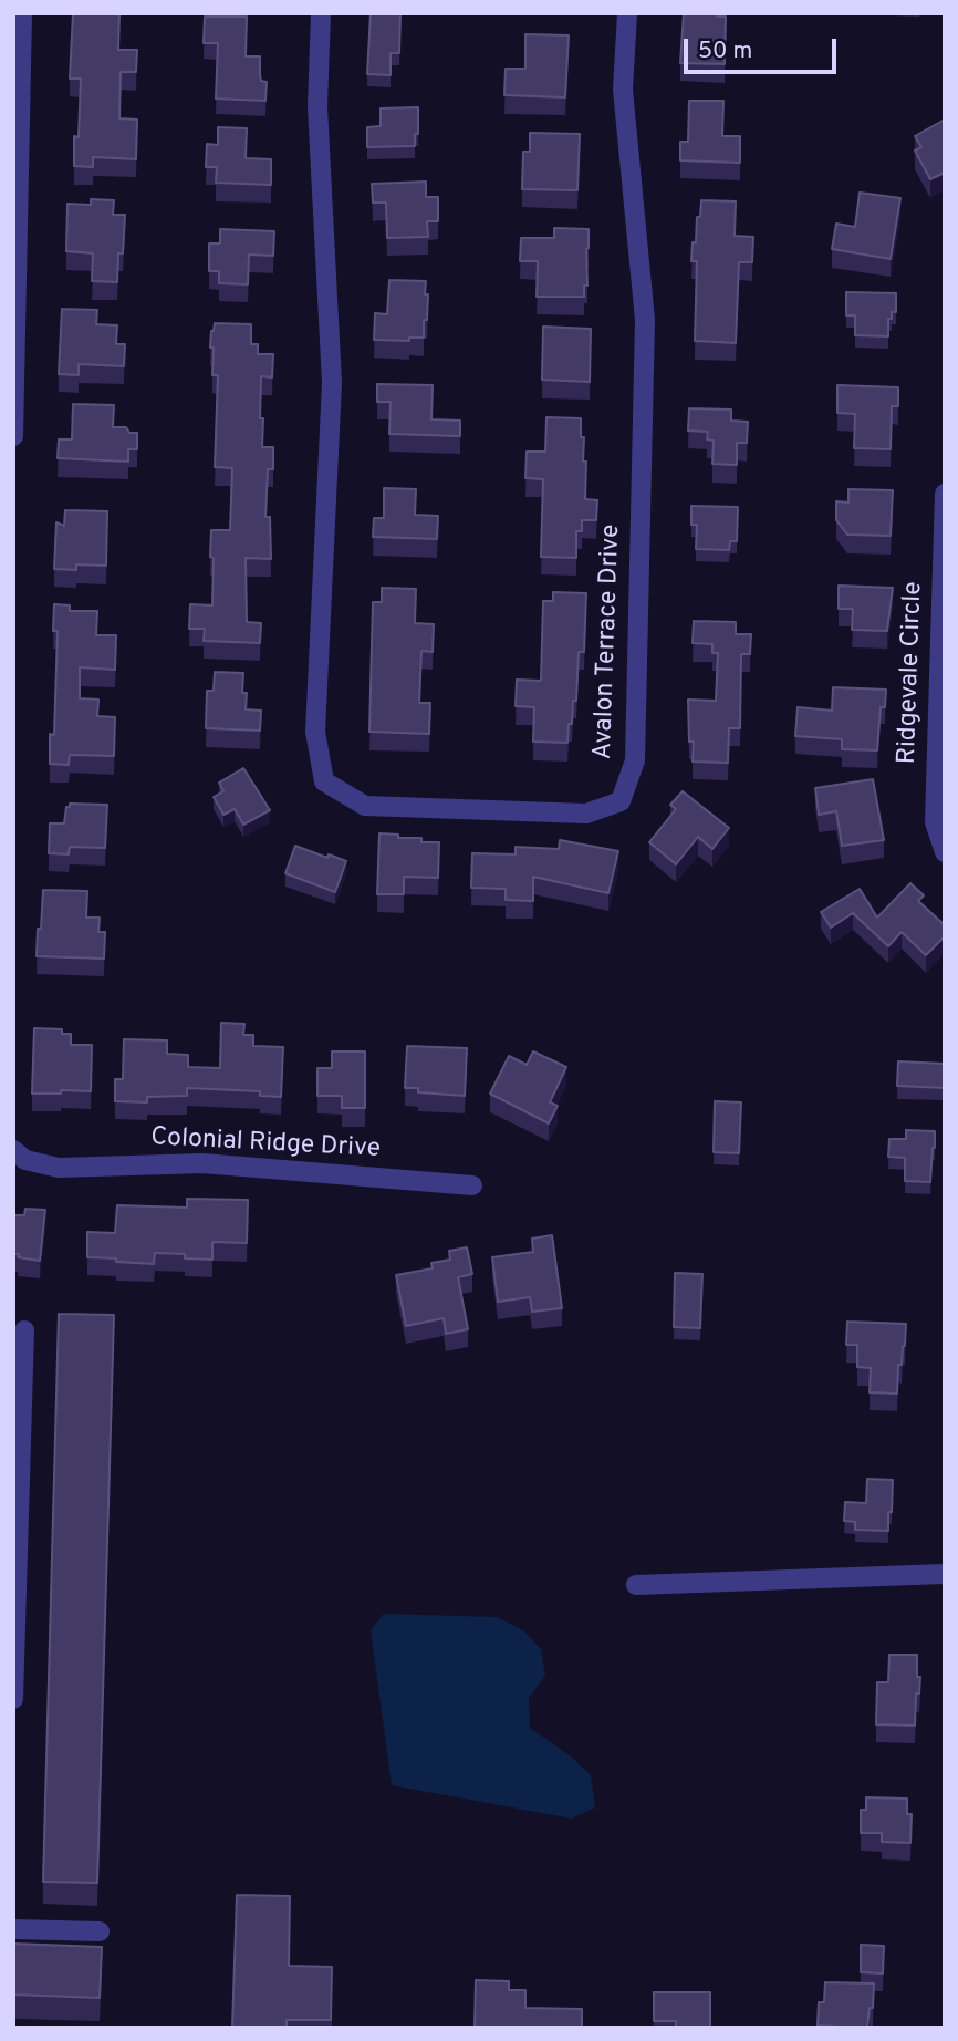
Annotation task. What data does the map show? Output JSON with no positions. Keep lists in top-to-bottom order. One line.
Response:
{"streets":{"street":["Avalon Terrace Drive","Ridgevale Circle","Colonial Ridge Drive"]},"scale_bar":"50 m"}
